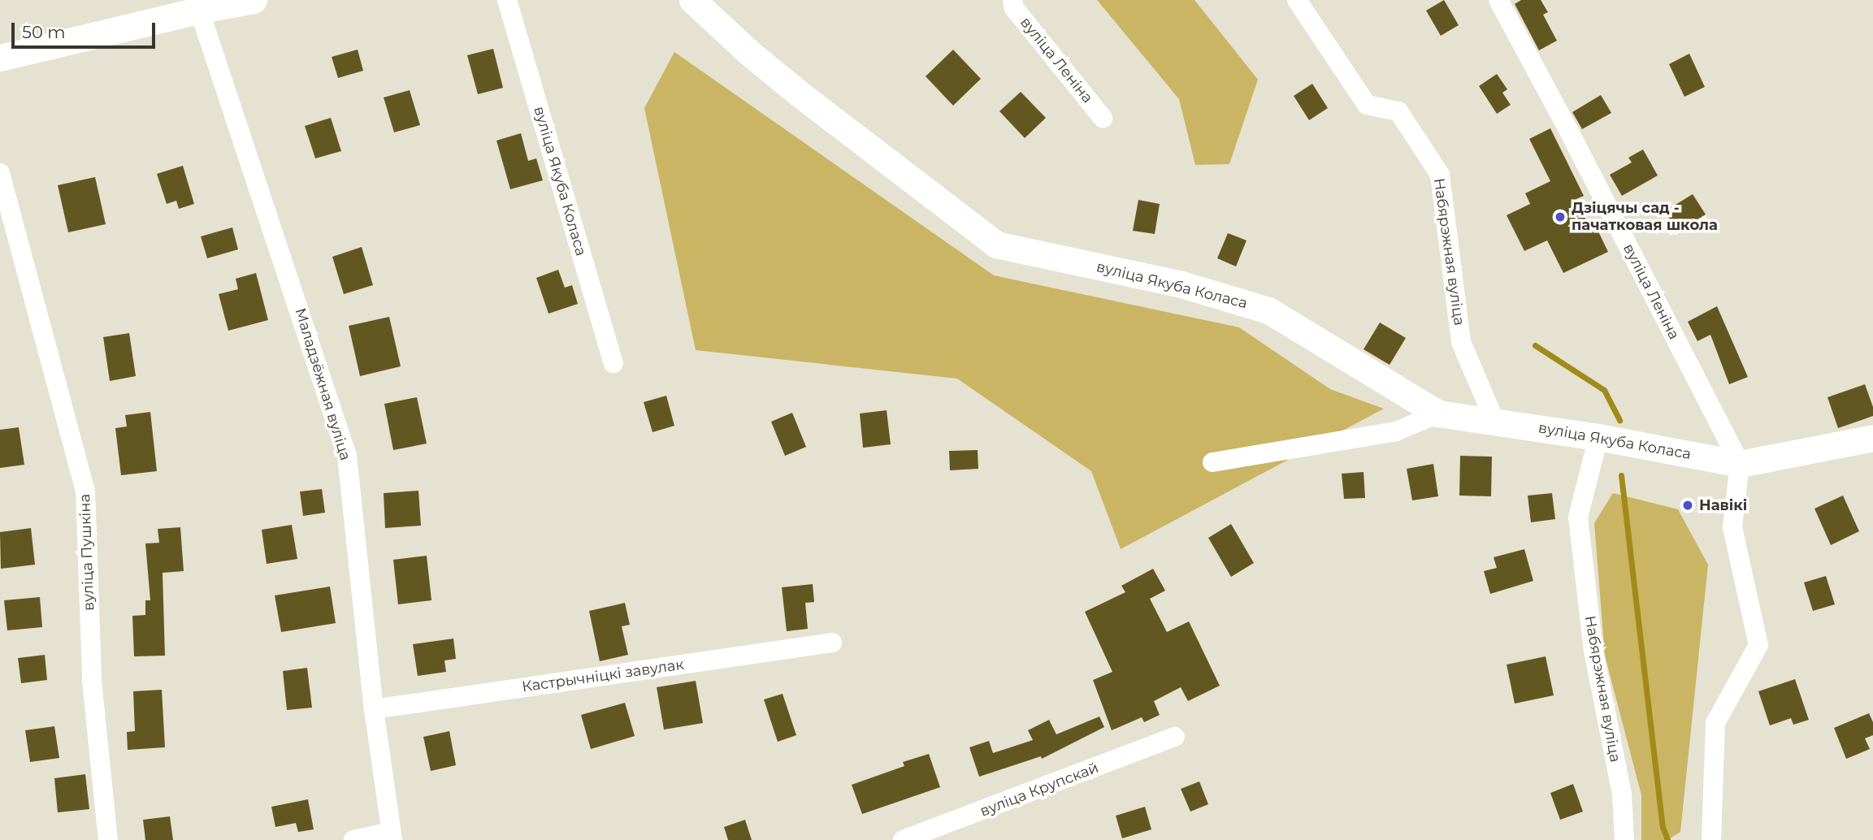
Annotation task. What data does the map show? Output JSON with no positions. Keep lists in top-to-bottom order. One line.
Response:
{"streets":{"street":["вуліца Леніна","вуліца Якуба Коласа","Набярэжная вуліца","Маладзёжная вуліца","вуліца Пушкіна","Кастрычніцкі завулак","вуліца Крупскай"]},"crossings":[["вуліца Леніна","вуліца Якуба Коласа"],["вуліца Якуба Коласа","Набярэжная вуліца"],["Маладзёжная вуліца","Кастрычніцкі завулак"]],"places":["Дзіцячы сад - пачатковая школа","Навікі"],"scale_bar":"50 m"}
